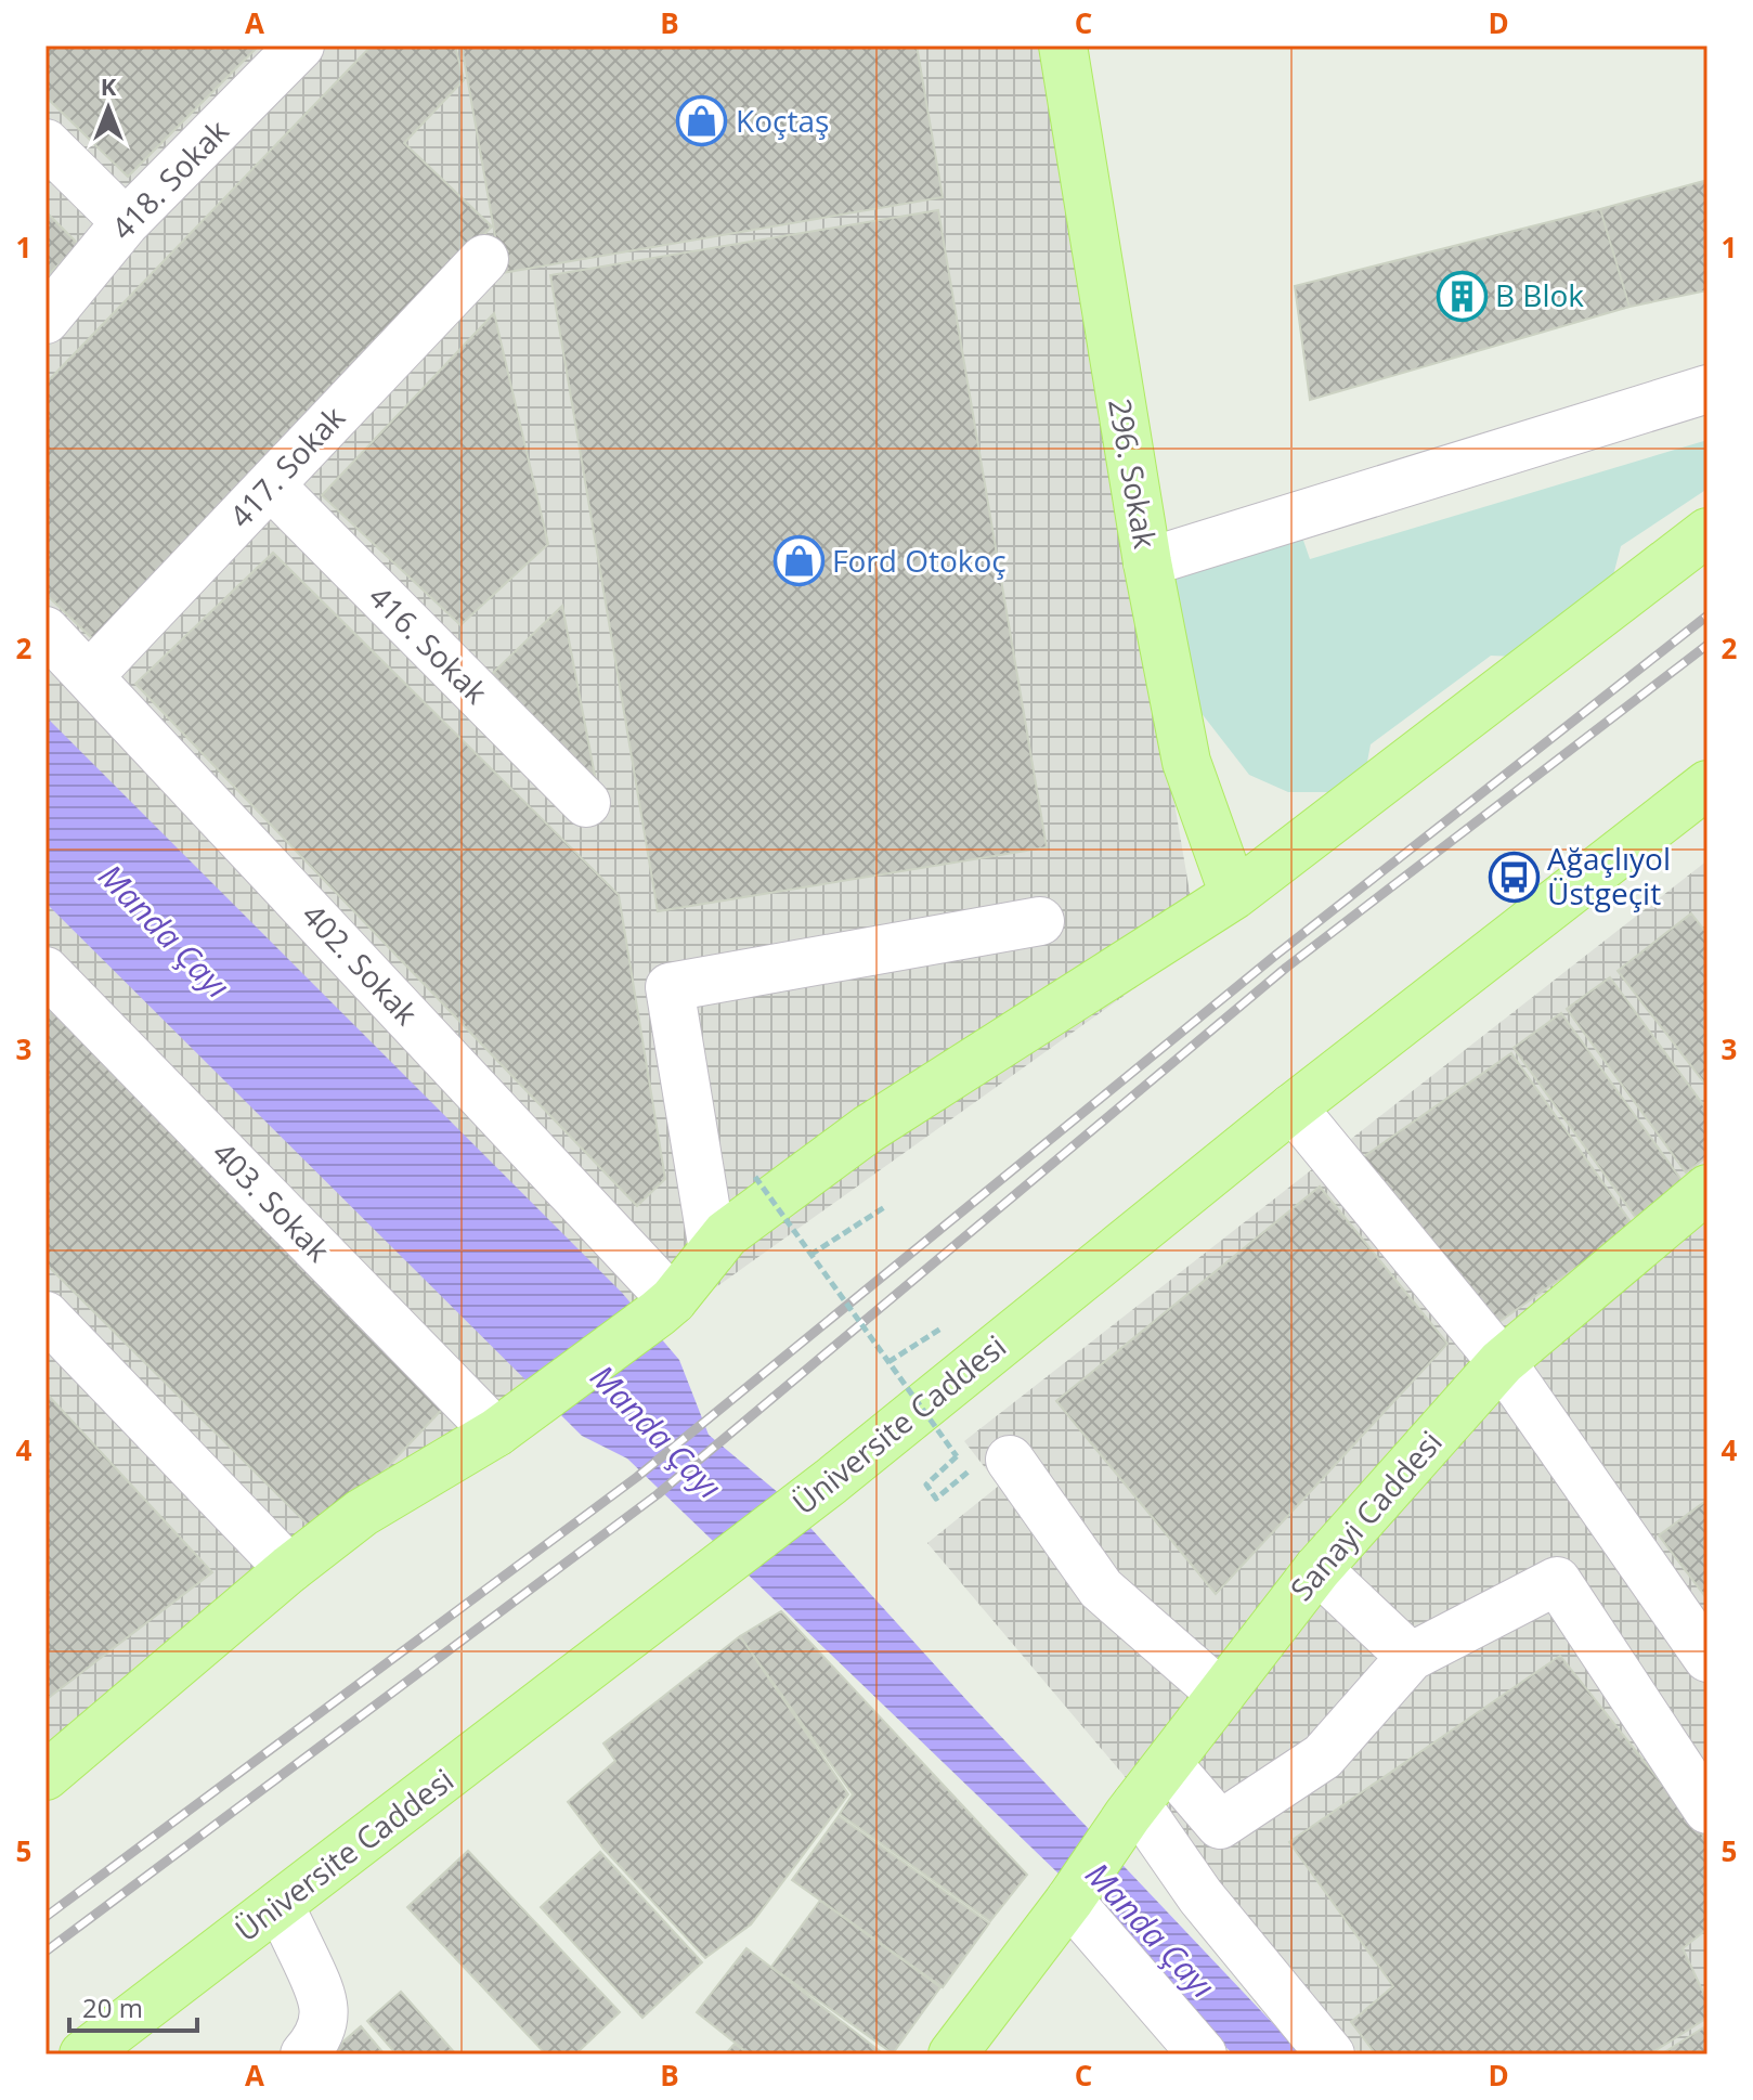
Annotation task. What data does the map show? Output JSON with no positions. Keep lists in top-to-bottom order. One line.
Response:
{"streets":{"main road":["296. Sokak","Üniversite Caddesi","Sanayi Caddesi"],"street":["418. Sokak","417. Sokak","416. Sokak","402. Sokak","403. Sokak"]},"crossings":[["417. Sokak","416. Sokak"],["417. Sokak","402. Sokak"]],"water":["Manda Çayı"],"places":{"shop":["Koçtaş","Ford Otokoç"],"building":["B Blok"],"bus stop":["Ağaçlıyol Üstgeçit"]},"scale_bar":"20 m","north":"top","grid":{"columns":["A","B","C","D"],"rows":["1","2","3","4","5"]}}
